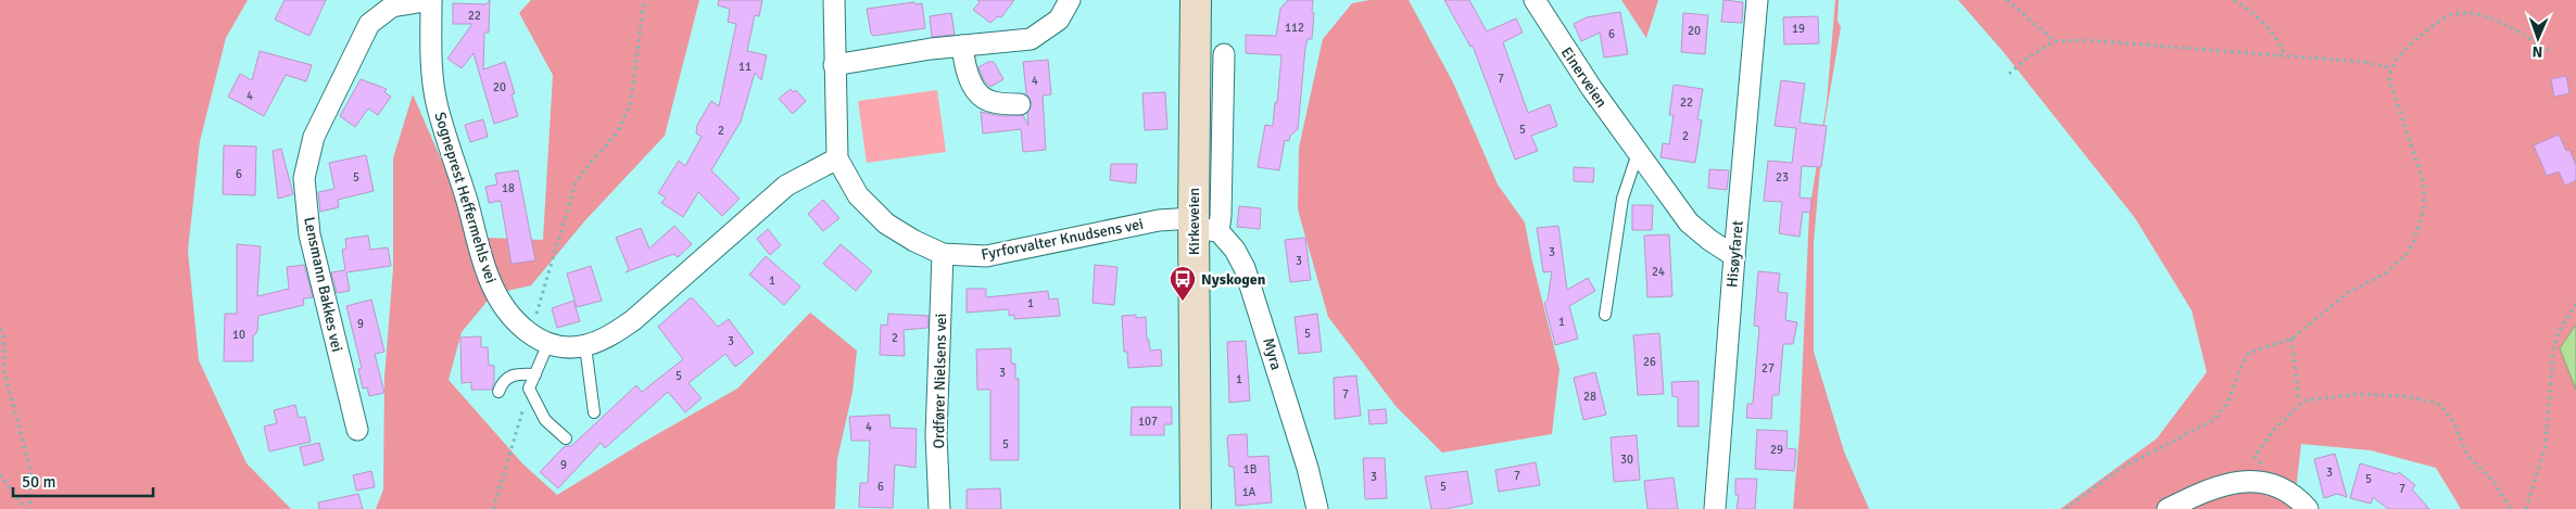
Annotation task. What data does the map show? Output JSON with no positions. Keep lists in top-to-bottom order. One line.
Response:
{"streets":{"main road":["Kirkeveien"],"street":["Einerveien","Sogneprest Heffermehls vei","Fyrforvalter Knudsens vei","Hisøyfaret","Lensmann Bakkes vei","Myra","Ordfører Nielsens vei"]},"crossings":[["Einerveien","Hisøyfaret"],["Sogneprest Heffermehls vei","Lensmann Bakkes vei"],["Kirkeveien","Fyrforvalter Knudsens vei"],["Kirkeveien","Myra"],["Fyrforvalter Knudsens vei","Myra"],["Fyrforvalter Knudsens vei","Ordfører Nielsens vei"]],"places":{"bus stop":["Nyskogen"]},"house_numbers":["22","112","19","20","6","11","7","4","20","4","22","5","2","2","6","5","23","18","3","3","24","1","1","1","9","5","10","2","3","26","27","3","5","1","7","28","107","4","5","29","30","9","1B","3","7","3","5","6","5","7","1A"],"scale_bar":"50 m","north":"bottom"}
